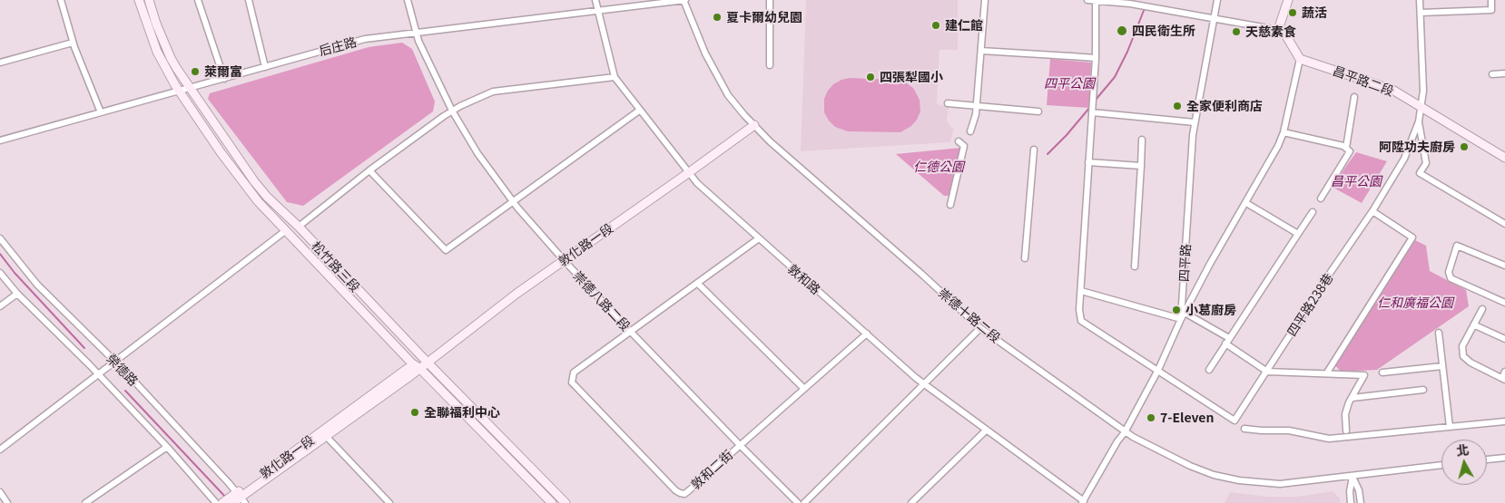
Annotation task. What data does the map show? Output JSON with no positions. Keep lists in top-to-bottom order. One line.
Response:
{"streets":{"street":["后庄路","昌平路二段","敦化路一段","四平路","松竹路三段","敦和路","崇德八路二段","四平路238巷","崇德十路二段","榮德路","敦和二街"]},"crossings":[["后庄路","松竹路三段"],["后庄路","敦和路"],["后庄路","崇德八路二段"],["后庄路","崇德十路二段"],["昌平路二段","四平路238巷"],["敦化路一段","松竹路三段"],["敦化路一段","敦和路"],["敦化路一段","崇德八路二段"],["敦化路一段","崇德十路二段"],["敦化路一段","榮德路"],["四平路","敦和路"],["四平路","四平路238巷"],["四平路","崇德十路二段"],["敦和路","敦和二街"],["崇德八路二段","敦和二街"]],"parks":["四平公園","仁德公園","昌平公園","仁和廣福公園"],"places":["蔬活","夏卡爾幼兒園","建仁館","四民衛生所","天慈素食","萊爾富","四張犁國小","全家便利商店","阿陞功夫廚房","小葛廚房","全聯福利中心","7-Eleven"],"north":"top"}
